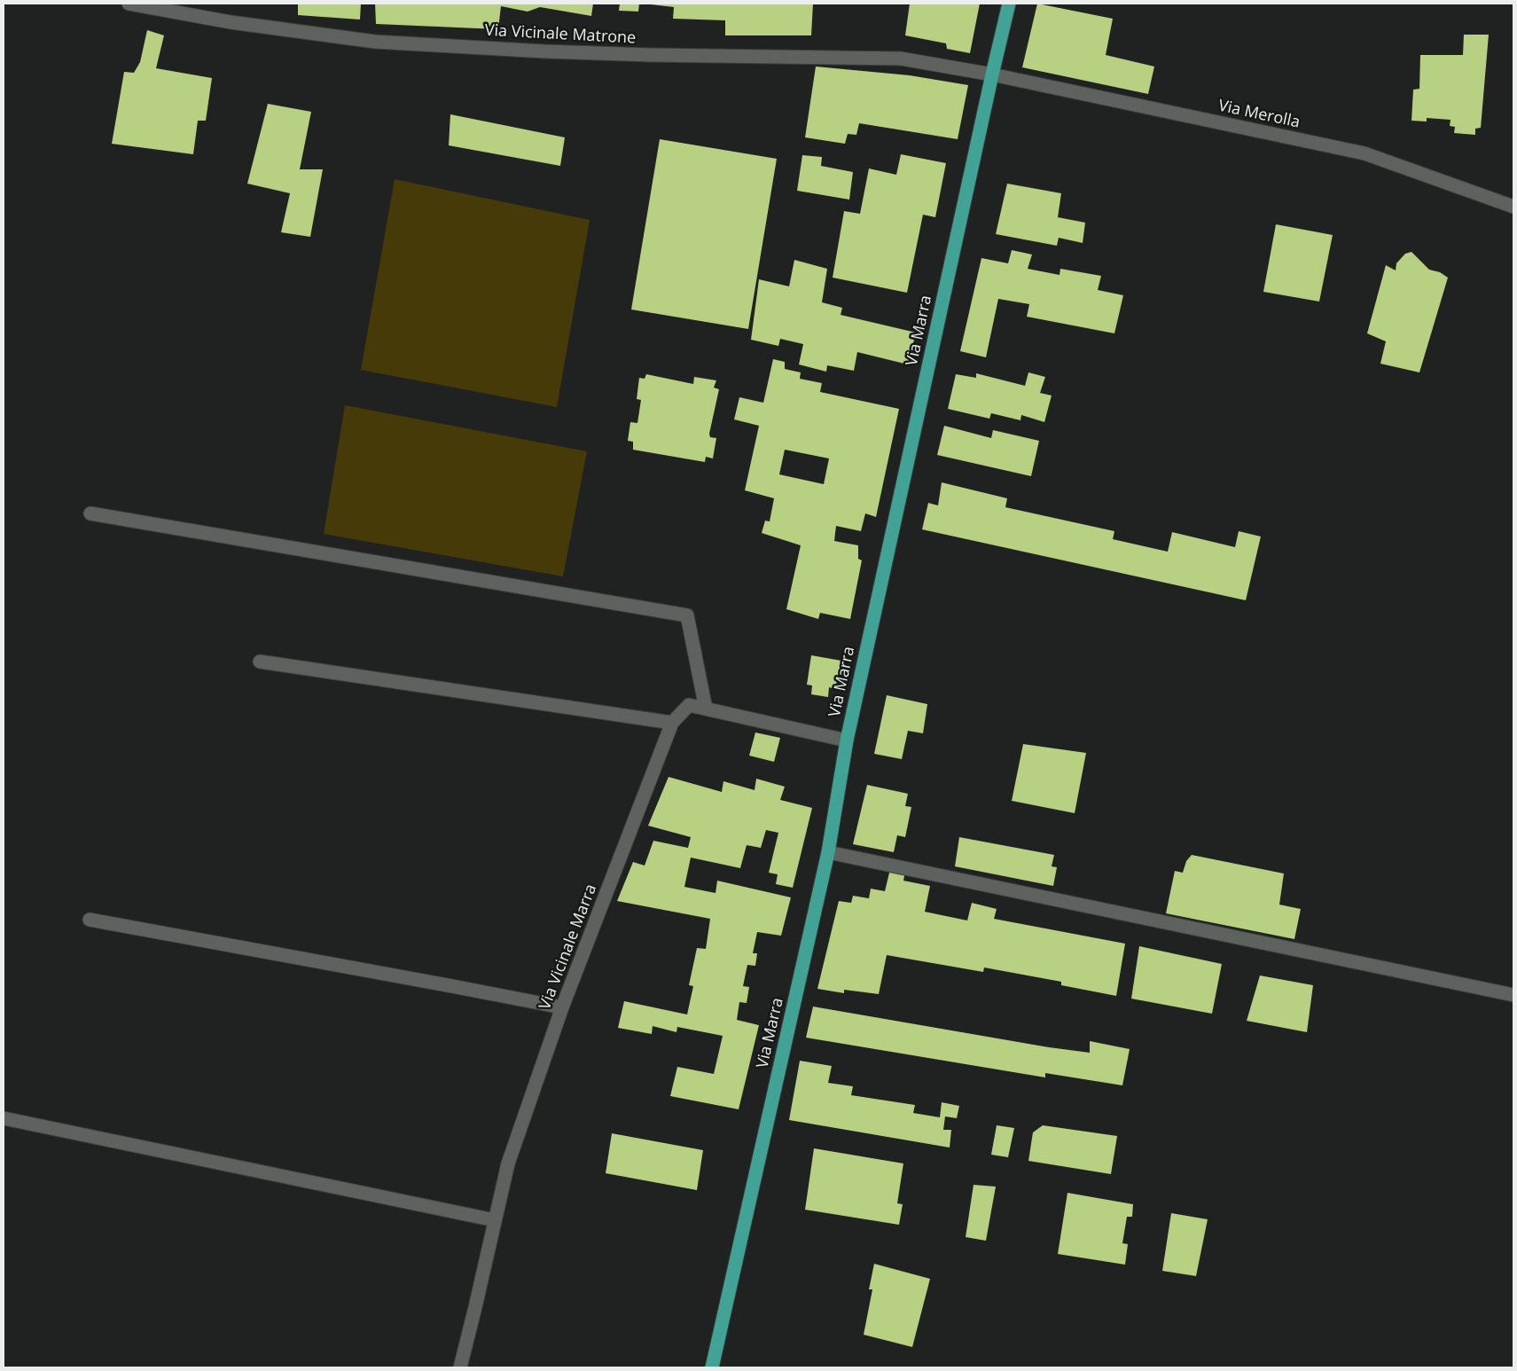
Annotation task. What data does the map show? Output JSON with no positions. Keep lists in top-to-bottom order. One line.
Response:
{"streets":{"main road":["Via Marra"],"street":["Via Vicinale Matrone","Via Merolla","Via Vicinale Marra"]},"crossings":[["Via Vicinale Matrone","Via Merolla"],["Via Vicinale Matrone","Via Marra"],["Via Merolla","Via Marra"],["Via Marra","Via Vicinale Marra"]]}
